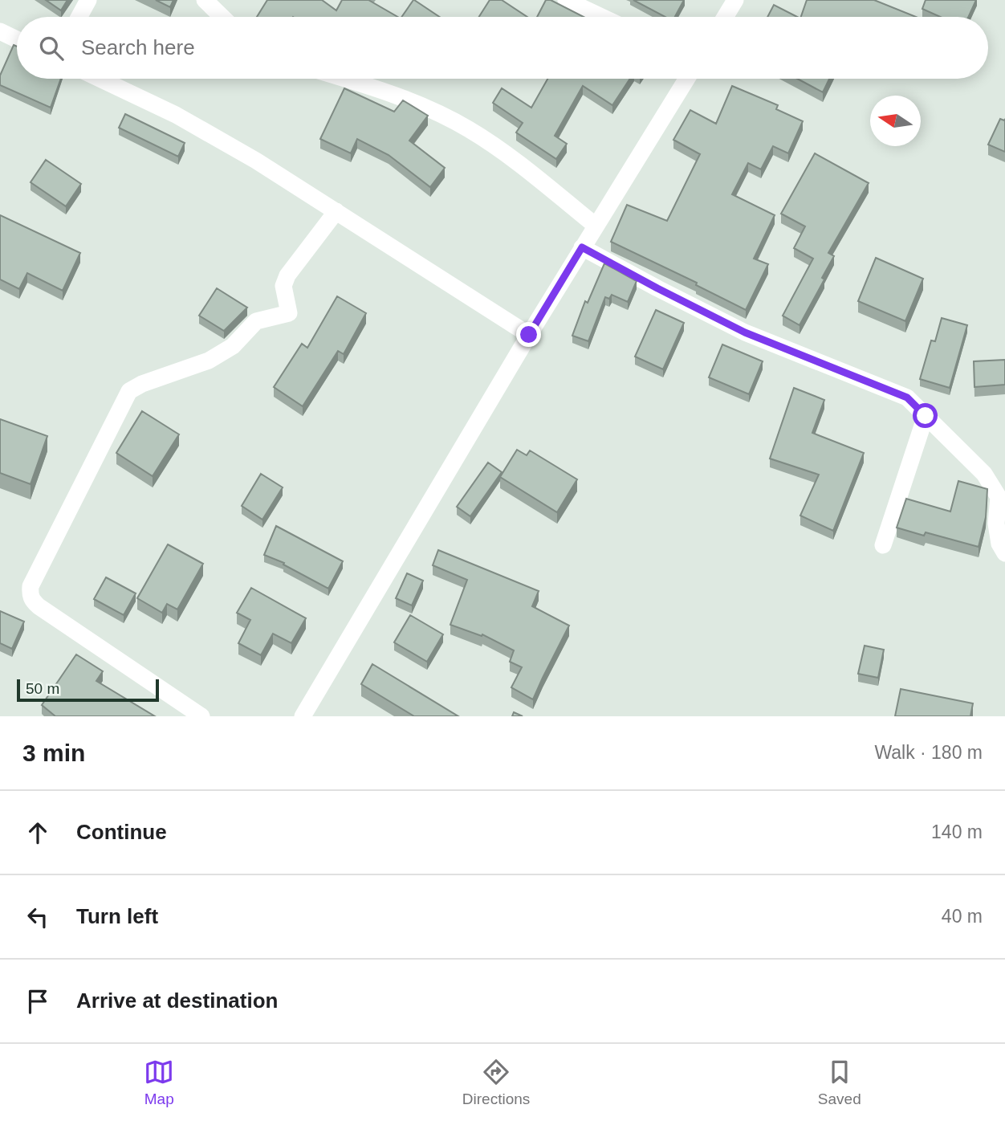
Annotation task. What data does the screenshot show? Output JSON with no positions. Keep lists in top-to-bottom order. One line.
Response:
{"scale_bar":"50 m","north":"left","page":{"search":"Search here","scale":"50 m","heading":["3 min","Walk · 180 m"],"list":[["Continue","140 m"],["Turn left","40 m"],"Arrive at destination"],"nav":["Map","Directions","Saved"]}}
